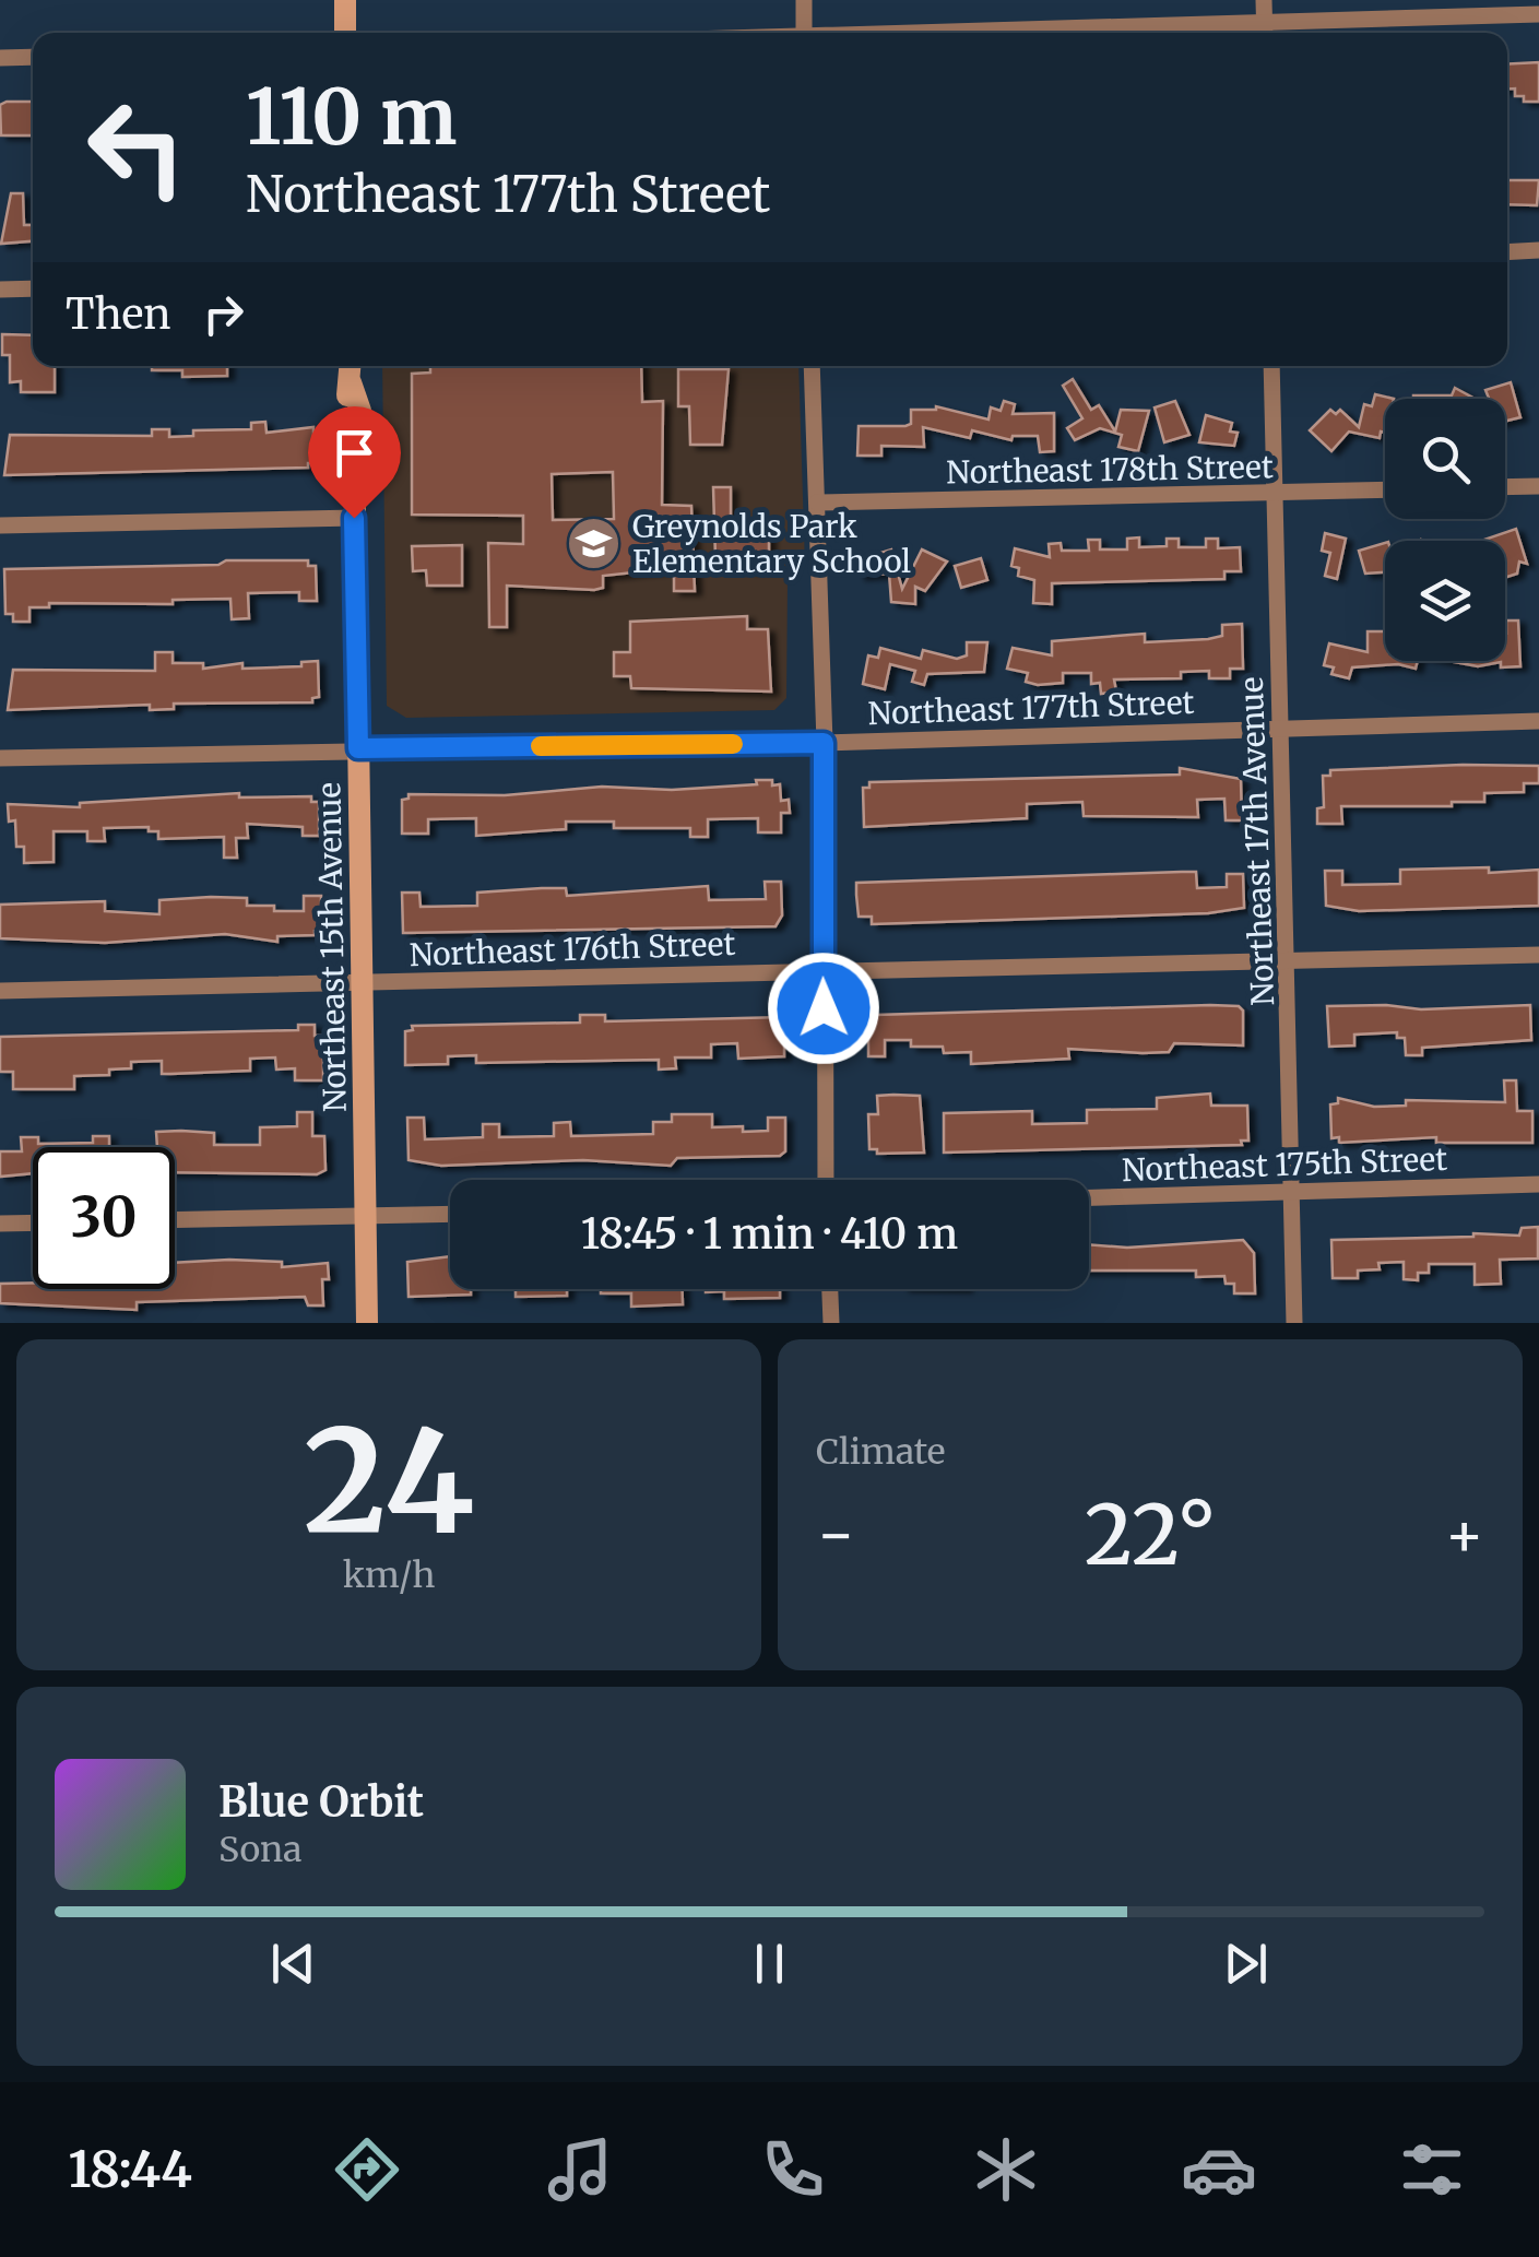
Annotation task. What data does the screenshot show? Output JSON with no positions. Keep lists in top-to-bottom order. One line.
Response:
{"streets":{"street":["Northeast 178th Street","Northeast 177th Street","Northeast 17th Avenue","Northeast 15th Avenue","Northeast 176th Street","Northeast 175th Street"]},"crossings":[["Northeast 178th Street","Northeast 17th Avenue"],["Northeast 177th Street","Northeast 17th Avenue"],["Northeast 177th Street","Northeast 15th Avenue"],["Northeast 17th Avenue","Northeast 176th Street"],["Northeast 17th Avenue","Northeast 175th Street"],["Northeast 15th Avenue","Northeast 176th Street"]],"places":{"school or university":["Greynolds Park Elementary School"]},"page":{"turn":["110 m","Northeast 177th Street"],"then":"Then","limit":"30","trip":"18:45 · 1 min · 410 m","tile":[["24","km/h"],"Climate"],"heat":["−","22°","+"],"song":["Blue Orbit","Sona"],"tabs":"18:44"}}
